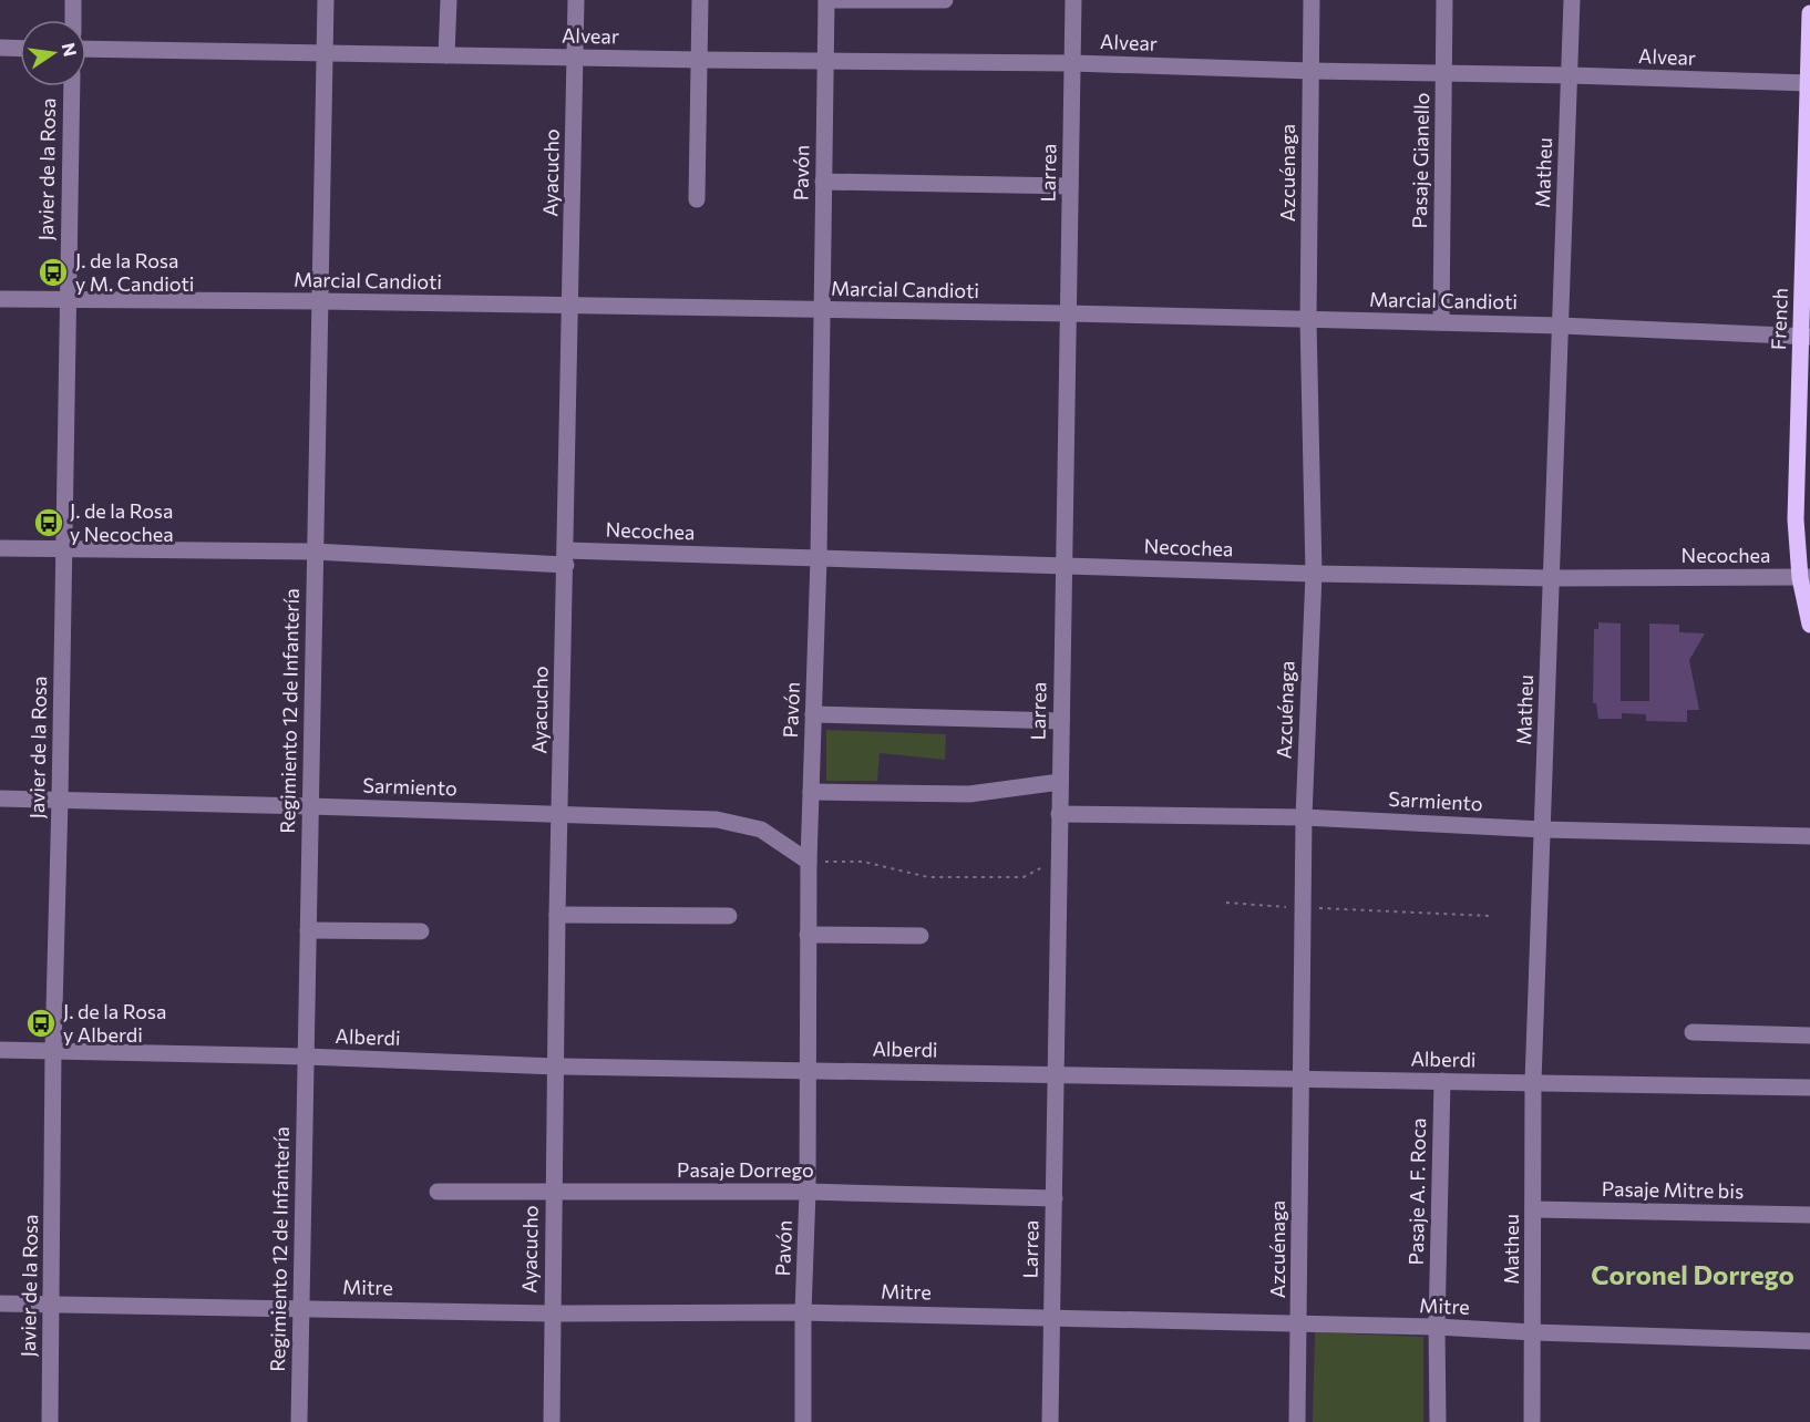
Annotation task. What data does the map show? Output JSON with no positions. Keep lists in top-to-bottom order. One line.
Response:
{"streets":{"main road":["French"],"street":["Alvear","Pasaje Gianello","Javier de la Rosa","Ayacucho","Pavón","Larrea","Azcuénaga","Matheu","Marcial Candioti","Necochea","Regimiento 12 de Infantería","Sarmiento","Alberdi","Pasaje Dorrego","Pasaje Mitre bis","Pasaje A. F. Roca","Mitre"]},"crossings":[["Alvear","Pasaje Gianello"],["Alvear","Ayacucho"],["Alvear","Pavón"],["Alvear","Larrea"],["Alvear","Azcuénaga"],["Alvear","Matheu"],["Alvear","French"],["Alvear","Regimiento 12 de Infantería"],["Pasaje Gianello","Marcial Candioti"],["Javier de la Rosa","Marcial Candioti"],["Javier de la Rosa","Necochea"],["Javier de la Rosa","Sarmiento"],["Javier de la Rosa","Alberdi"],["Javier de la Rosa","Mitre"],["Ayacucho","Marcial Candioti"],["Ayacucho","Necochea"],["Ayacucho","Sarmiento"],["Ayacucho","Alberdi"],["Ayacucho","Pasaje Dorrego"],["Ayacucho","Mitre"],["Pavón","Marcial Candioti"],["Pavón","Necochea"],["Pavón","Sarmiento"],["Pavón","Alberdi"],["Pavón","Pasaje Dorrego"],["Pavón","Mitre"],["Larrea","Marcial Candioti"],["Larrea","Necochea"],["Larrea","Sarmiento"],["Larrea","Alberdi"],["Larrea","Pasaje Dorrego"],["Larrea","Mitre"],["Azcuénaga","Marcial Candioti"],["Azcuénaga","Necochea"],["Azcuénaga","Sarmiento"],["Azcuénaga","Alberdi"],["Azcuénaga","Mitre"],["Matheu","Marcial Candioti"],["Matheu","Necochea"],["Matheu","Sarmiento"],["Matheu","Alberdi"],["Matheu","Pasaje Mitre bis"],["Matheu","Mitre"],["Marcial Candioti","French"],["Marcial Candioti","Regimiento 12 de Infantería"],["French","Necochea"],["Necochea","Regimiento 12 de Infantería"],["Regimiento 12 de Infantería","Sarmiento"],["Regimiento 12 de Infantería","Alberdi"],["Regimiento 12 de Infantería","Mitre"],["Alberdi","Pasaje A. F. Roca"],["Pasaje A. F. Roca","Mitre"]],"districts":["Coronel Dorrego"],"places":{"bus stop":["J. de la Rosa y M. Candioti","J. de la Rosa y Necochea","J. de la Rosa y Alberdi"]},"north":"right"}
